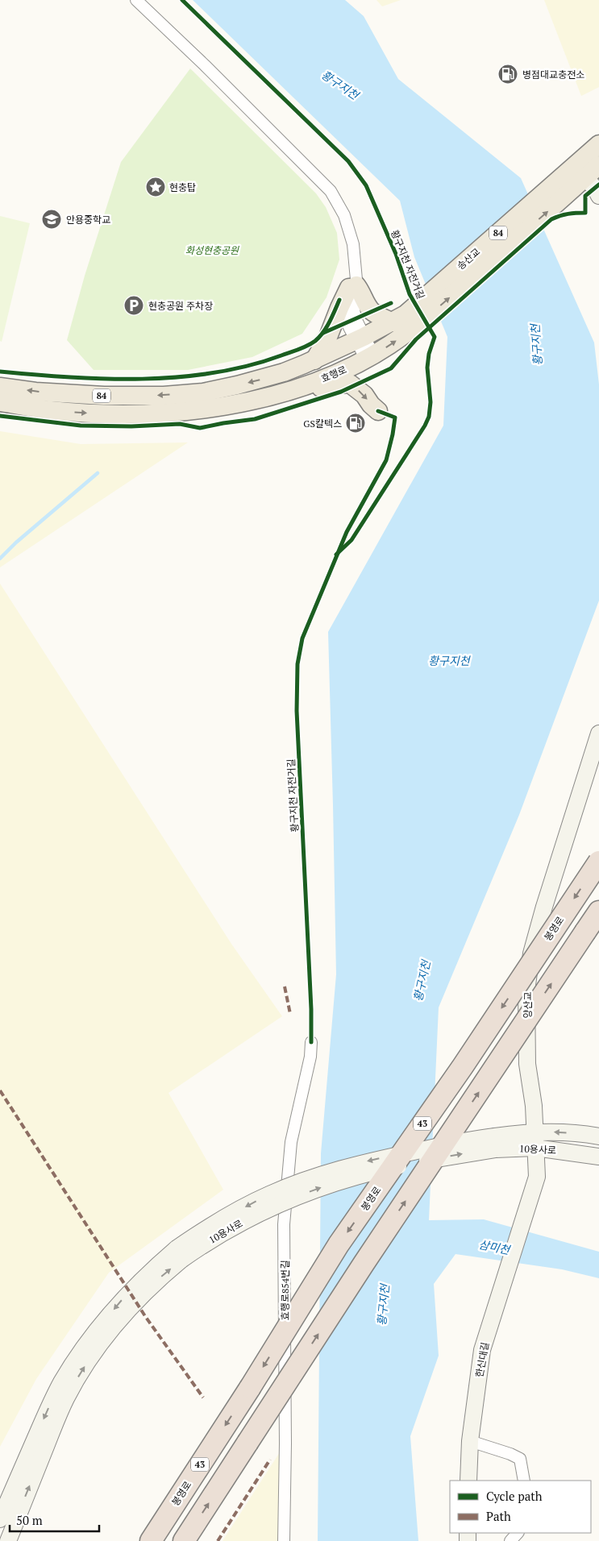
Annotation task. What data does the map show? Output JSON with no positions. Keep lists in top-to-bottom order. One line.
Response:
{"streets":{"highway":["봉영로","43"],"main road":["84","송산교","효행로"],"street":["양산교","10용사로","효행로854번길","한신대길"],"cycle path":["황구지천 자전거길"]},"crossings":[["84","송산교"],["송산교","효행로"],["양산교","10용사로"],["양산교","한신대길"]],"water":["황구지천","삼미천"],"parks":["화성현충공원"],"places":{"fuel station":["병점대교충전소","GS칼텍스"],"place":["현충탑"],"school or university":["안용중학교"],"parking":["현충공원 주차장"]},"legend":["Cycle path","Path"],"scale_bar":"50 m"}
